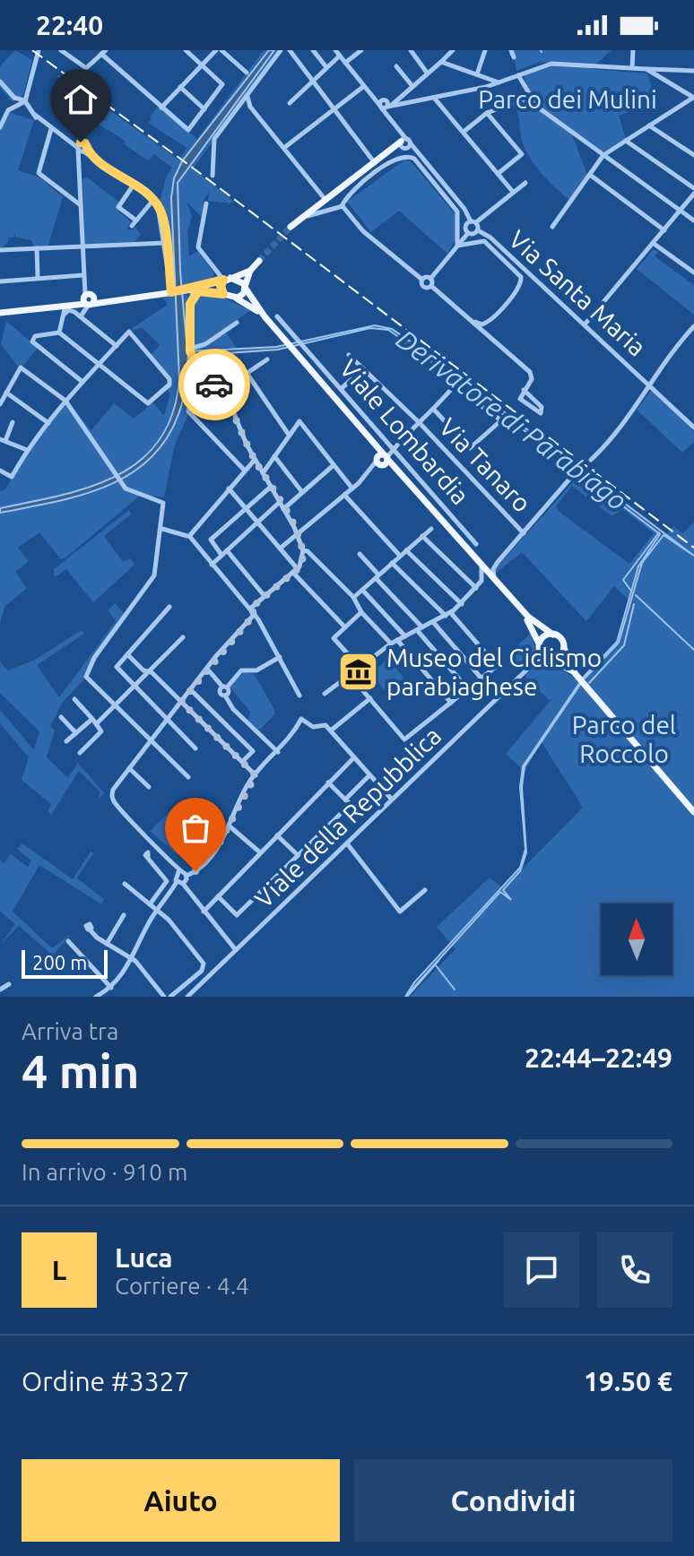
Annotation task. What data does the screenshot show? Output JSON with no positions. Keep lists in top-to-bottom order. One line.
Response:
{"streets":{"main road":["Viale Lombardia"],"street":["Via Santa Maria","Via Tanaro","Viale della Repubblica"]},"water":["Derivatore di Parabiago"],"parks":["Parco dei Mulini","Parco del Roccolo"],"places":{"museum":["Museo del Ciclismo parabiaghese"]},"scale_bar":"200 m","north":"top","page":{"status":"22:40","scale":"200 m","heading":["4 min","Arriva tra","22:44–22:49"],"panel":["Luca","Corriere · 4.4","Ordine #3327","19.50 €"],"bar":"In arrivo · 910 m","round":"L","buttons":["Aiuto","Condividi"]}}
